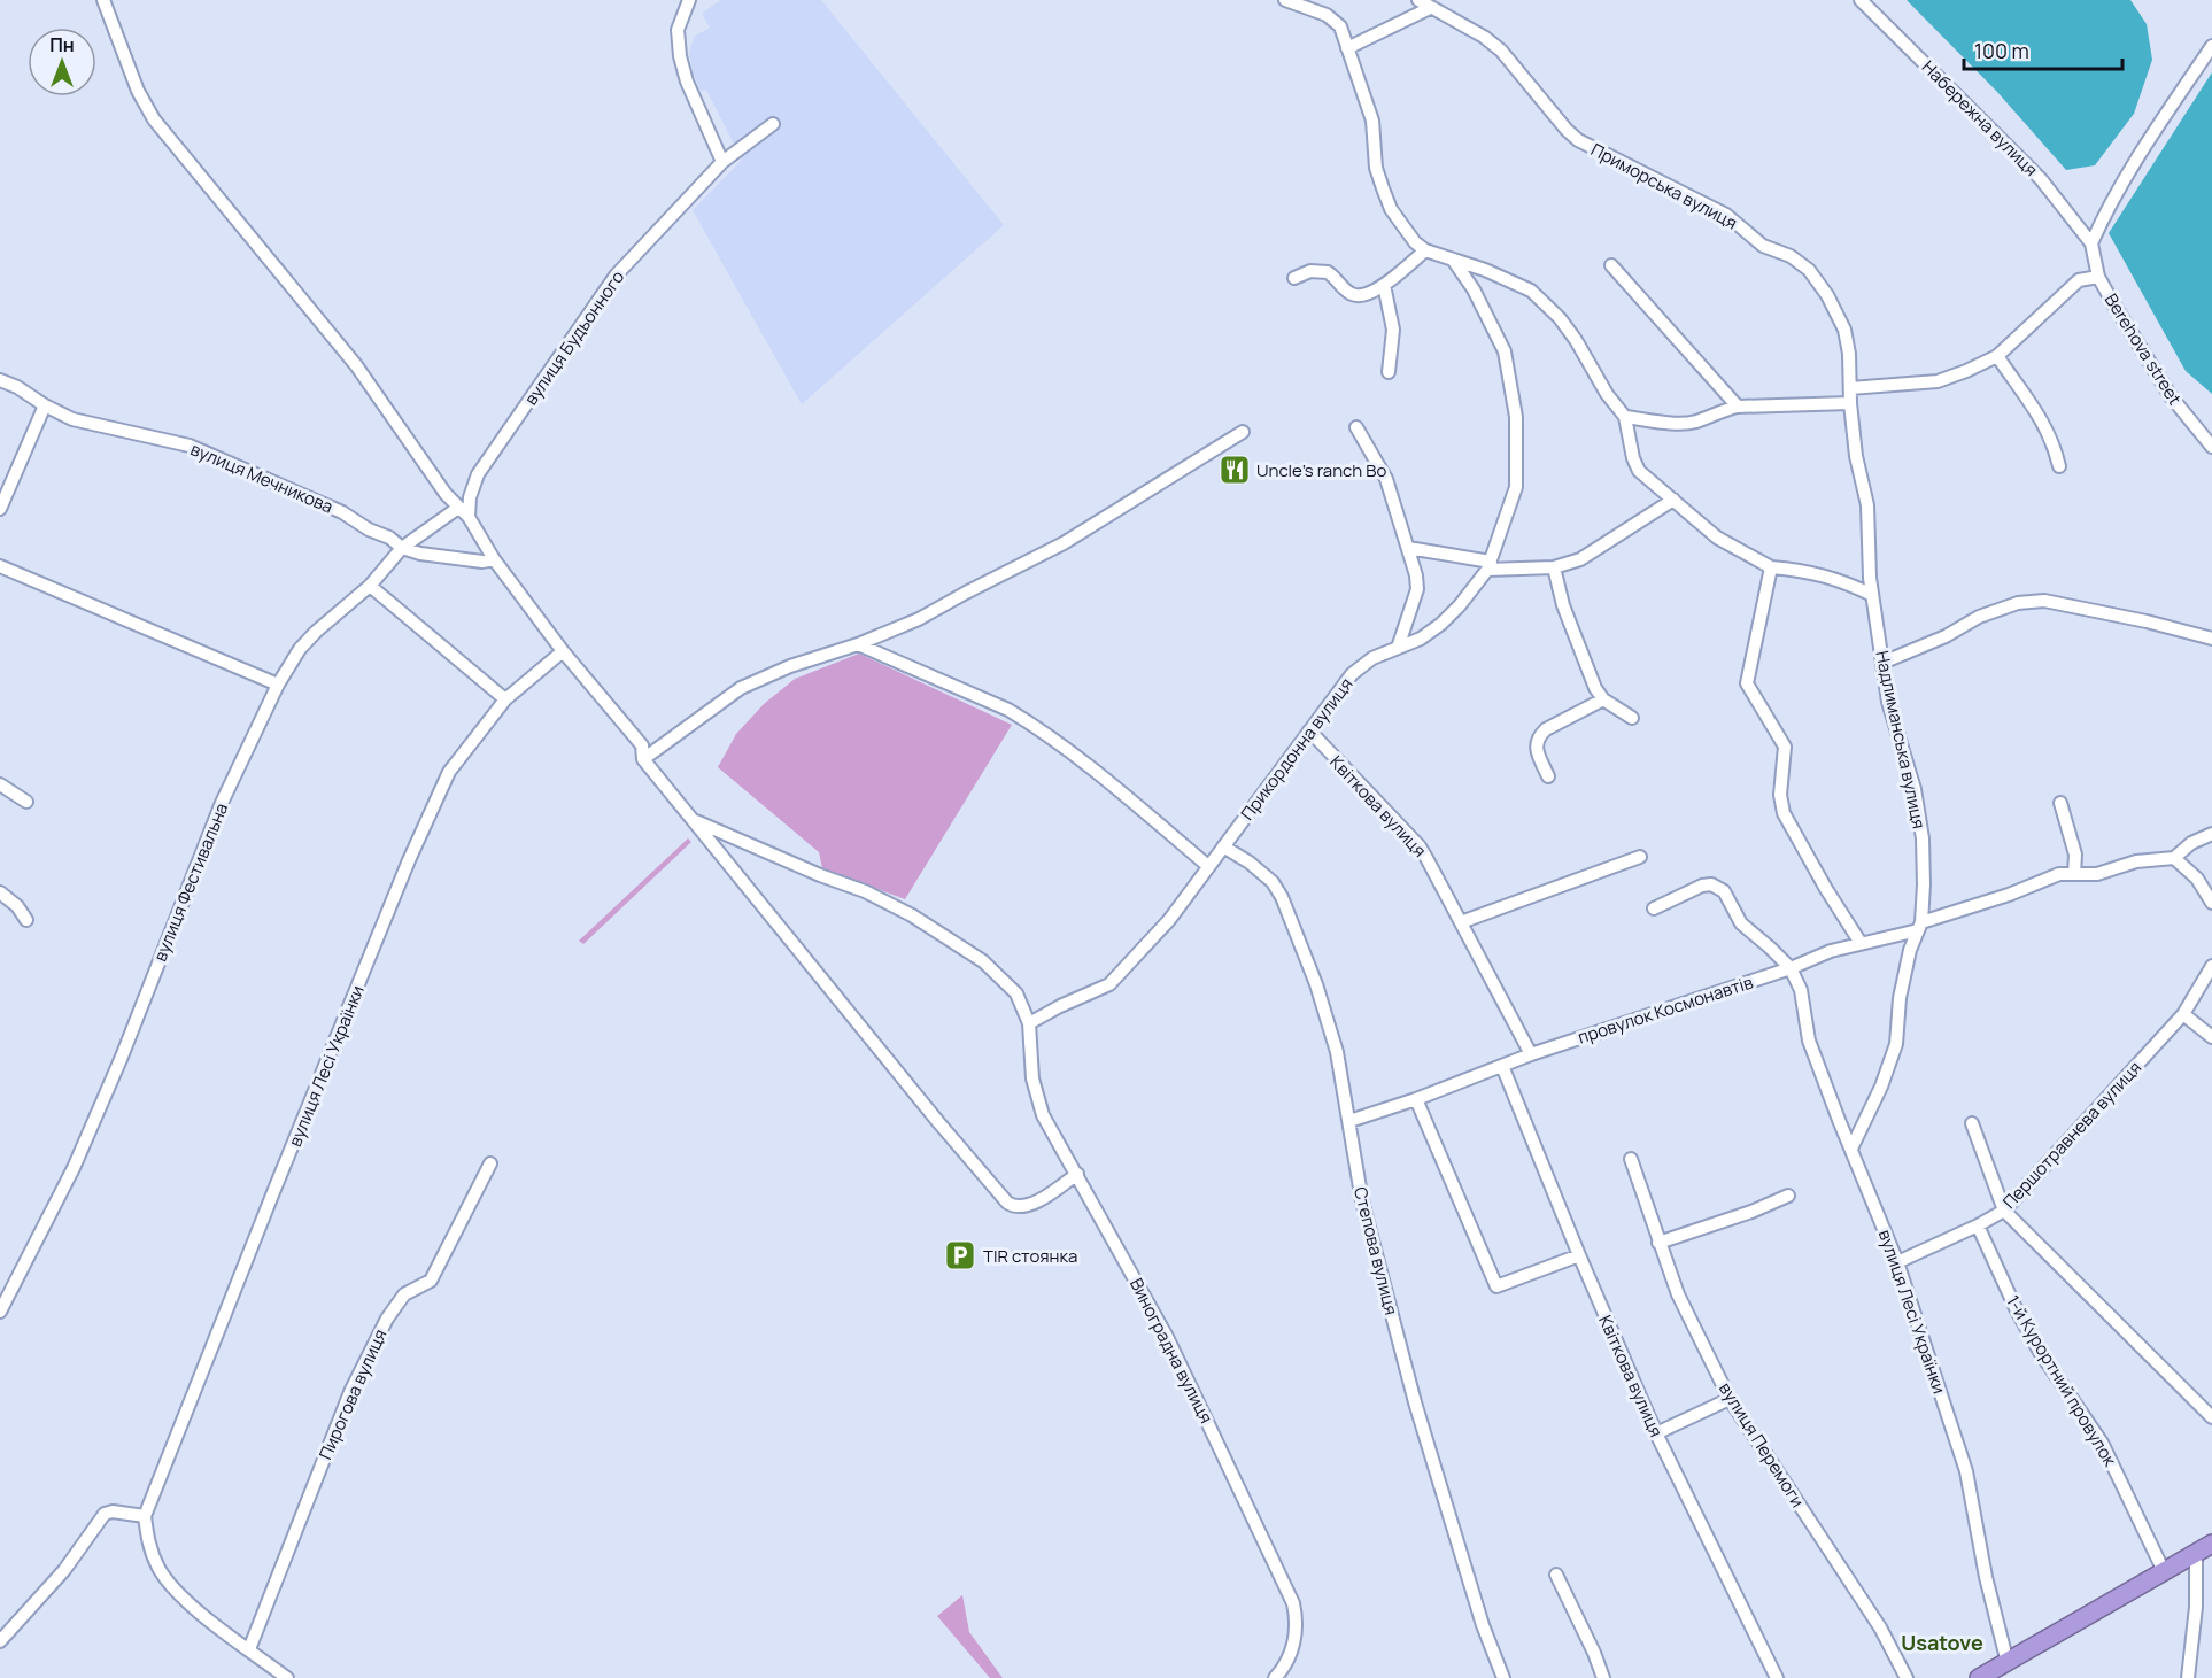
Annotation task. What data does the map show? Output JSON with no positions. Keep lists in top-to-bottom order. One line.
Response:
{"streets":{"street":["Набережна вулиця","Приморська вулиця","вулиця Будьонного","Berehova street","вулиця Мечникова","Надлиманська вулиця","Прикордонна вулиця","Квіткова вулиця","вулиця Фестивальна","провулок Космонавтів","вулиця Лесі Українки","Першотравнева вулиця","Степова вулиця","Виноградна вулиця","1-й Курортний провулок","Пирогова вулиця","вулиця Перемоги"]},"crossings":[["Набережна вулиця","Berehova street"],["Приморська вулиця","Надлиманська вулиця"],["вулиця Мечникова","вулиця Фестивальна"],["Надлиманська вулиця","провулок Космонавтів"],["Надлиманська вулиця","вулиця Лесі Українки"],["Прикордонна вулиця","Квіткова вулиця"],["Прикордонна вулиця","Степова вулиця"],["Прикордонна вулиця","Виноградна вулиця"],["Квіткова вулиця","провулок Космонавтів"],["провулок Космонавтів","вулиця Лесі Українки"],["провулок Космонавтів","Степова вулиця"],["вулиця Лесі Українки","Першотравнева вулиця"],["Першотравнева вулиця","1-й Курортний провулок"]],"districts":["Usatove"],"places":{"restaurant":["Uncle's ranch Bo"],"parking":["TIR стоянка"]},"scale_bar":"100 m","north":"top"}
